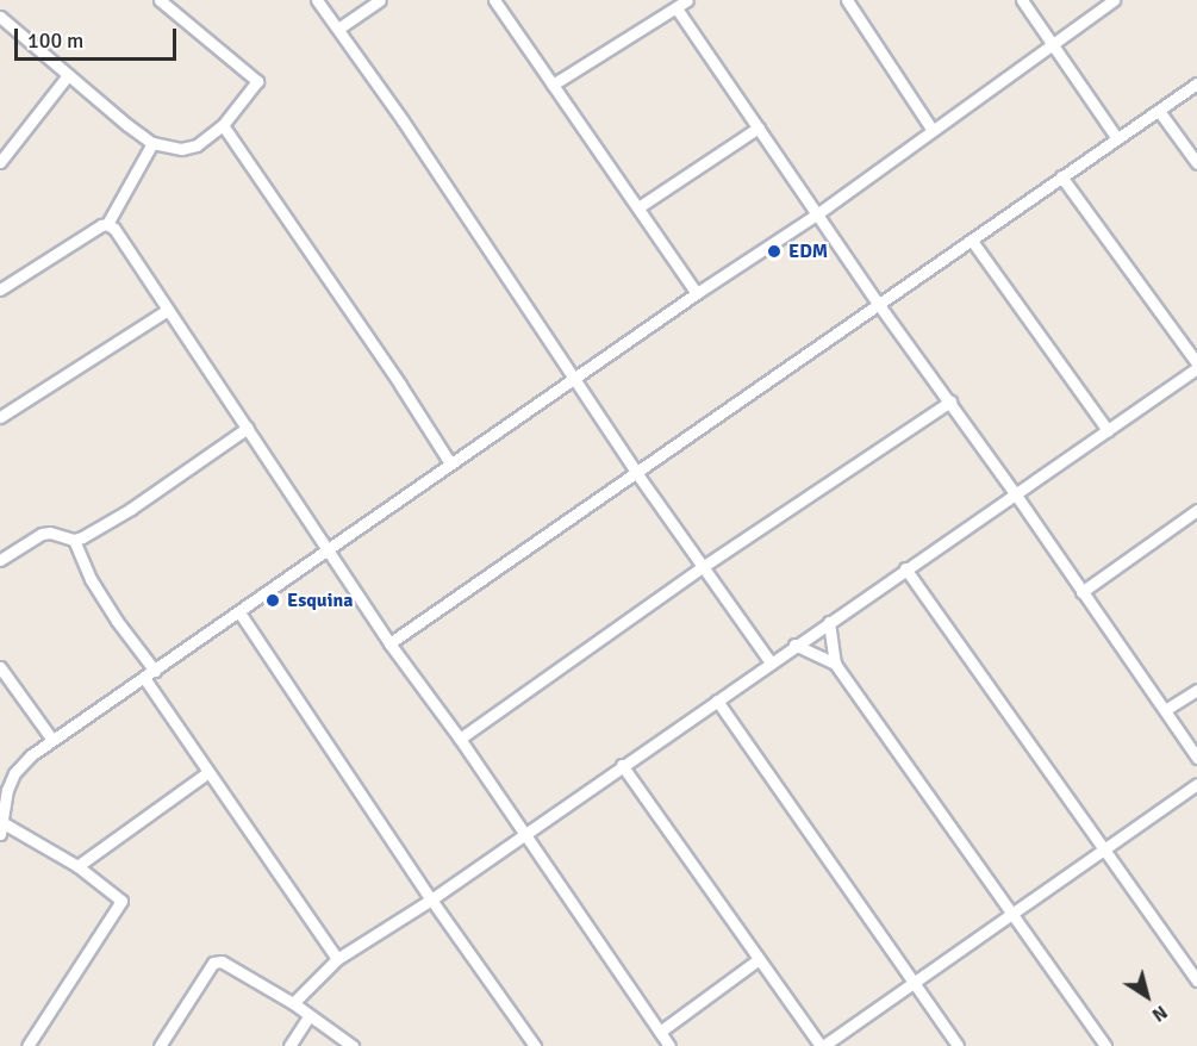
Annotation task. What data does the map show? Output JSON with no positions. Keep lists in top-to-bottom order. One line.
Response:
{"places":["EDM","Esquina"],"scale_bar":"100 m","north":"bottom right"}
